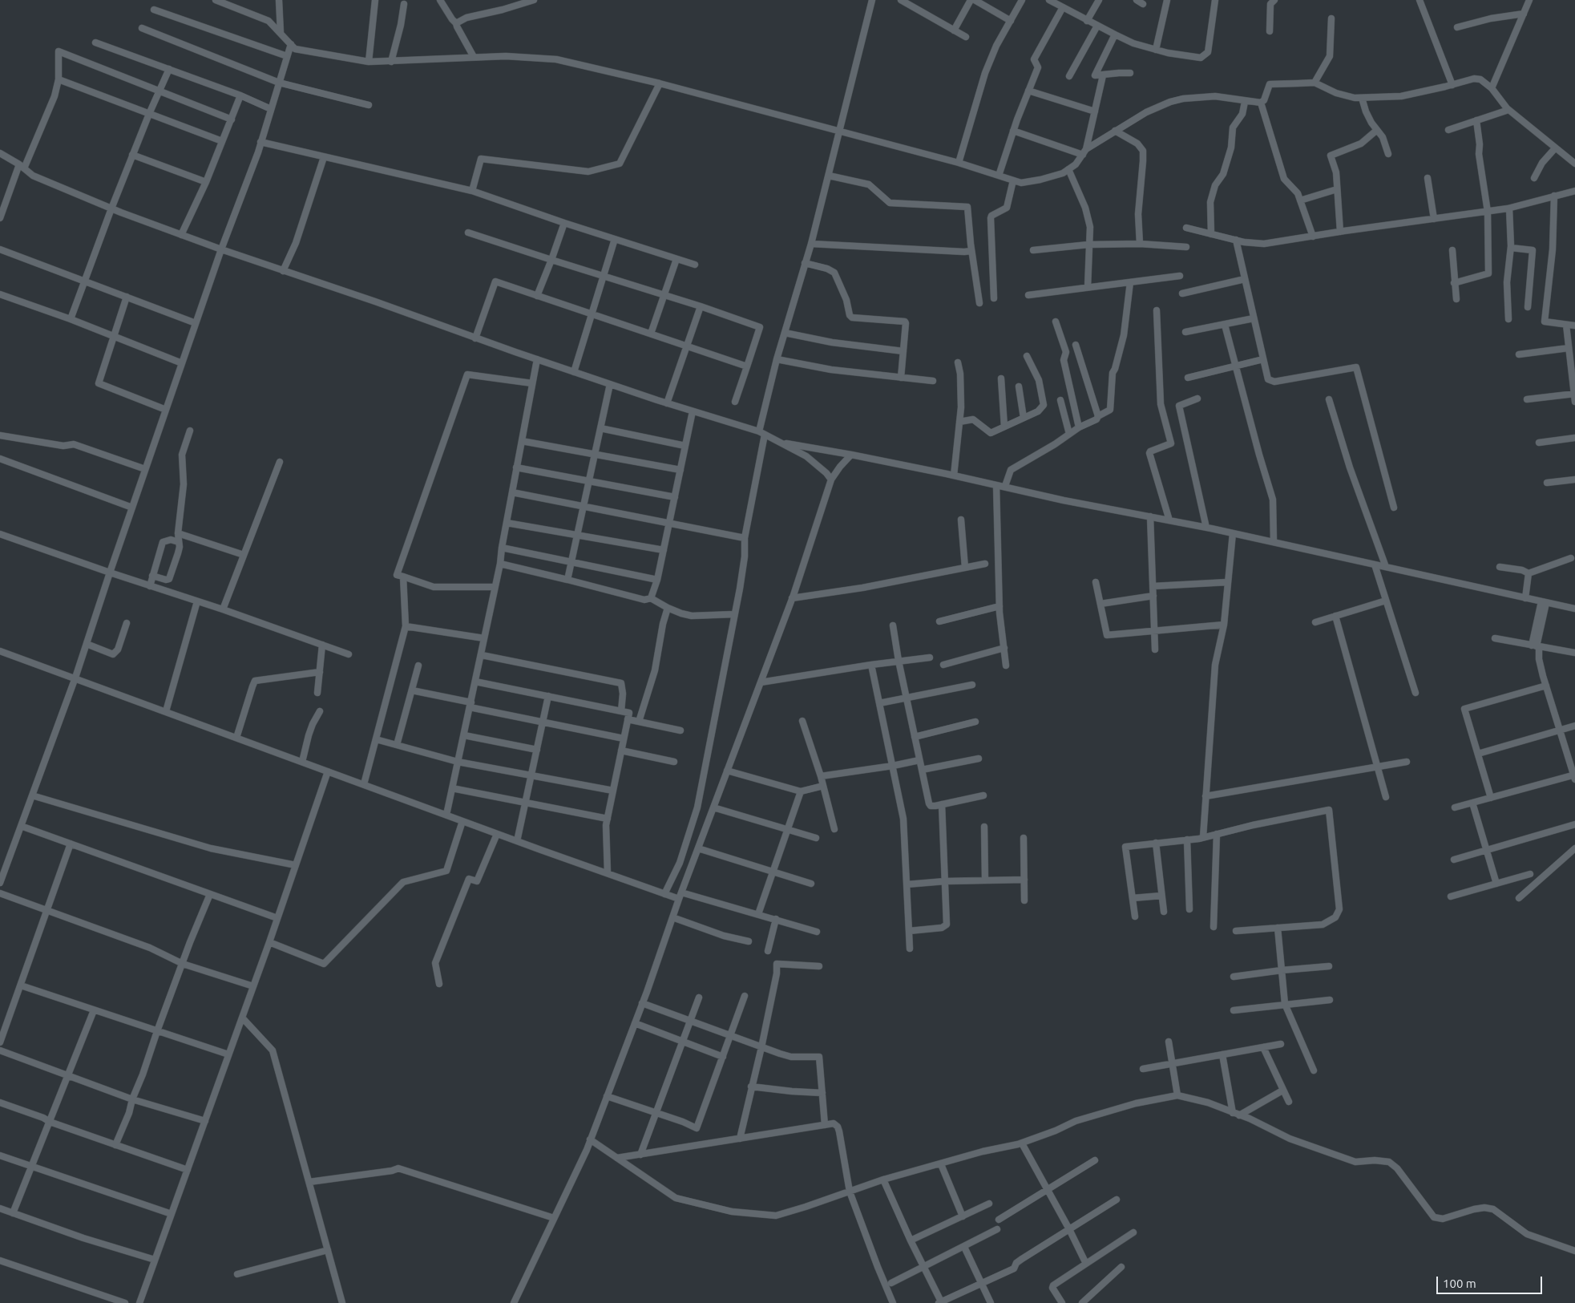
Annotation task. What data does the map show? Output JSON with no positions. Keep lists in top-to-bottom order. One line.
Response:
{"scale_bar":"100 m"}
